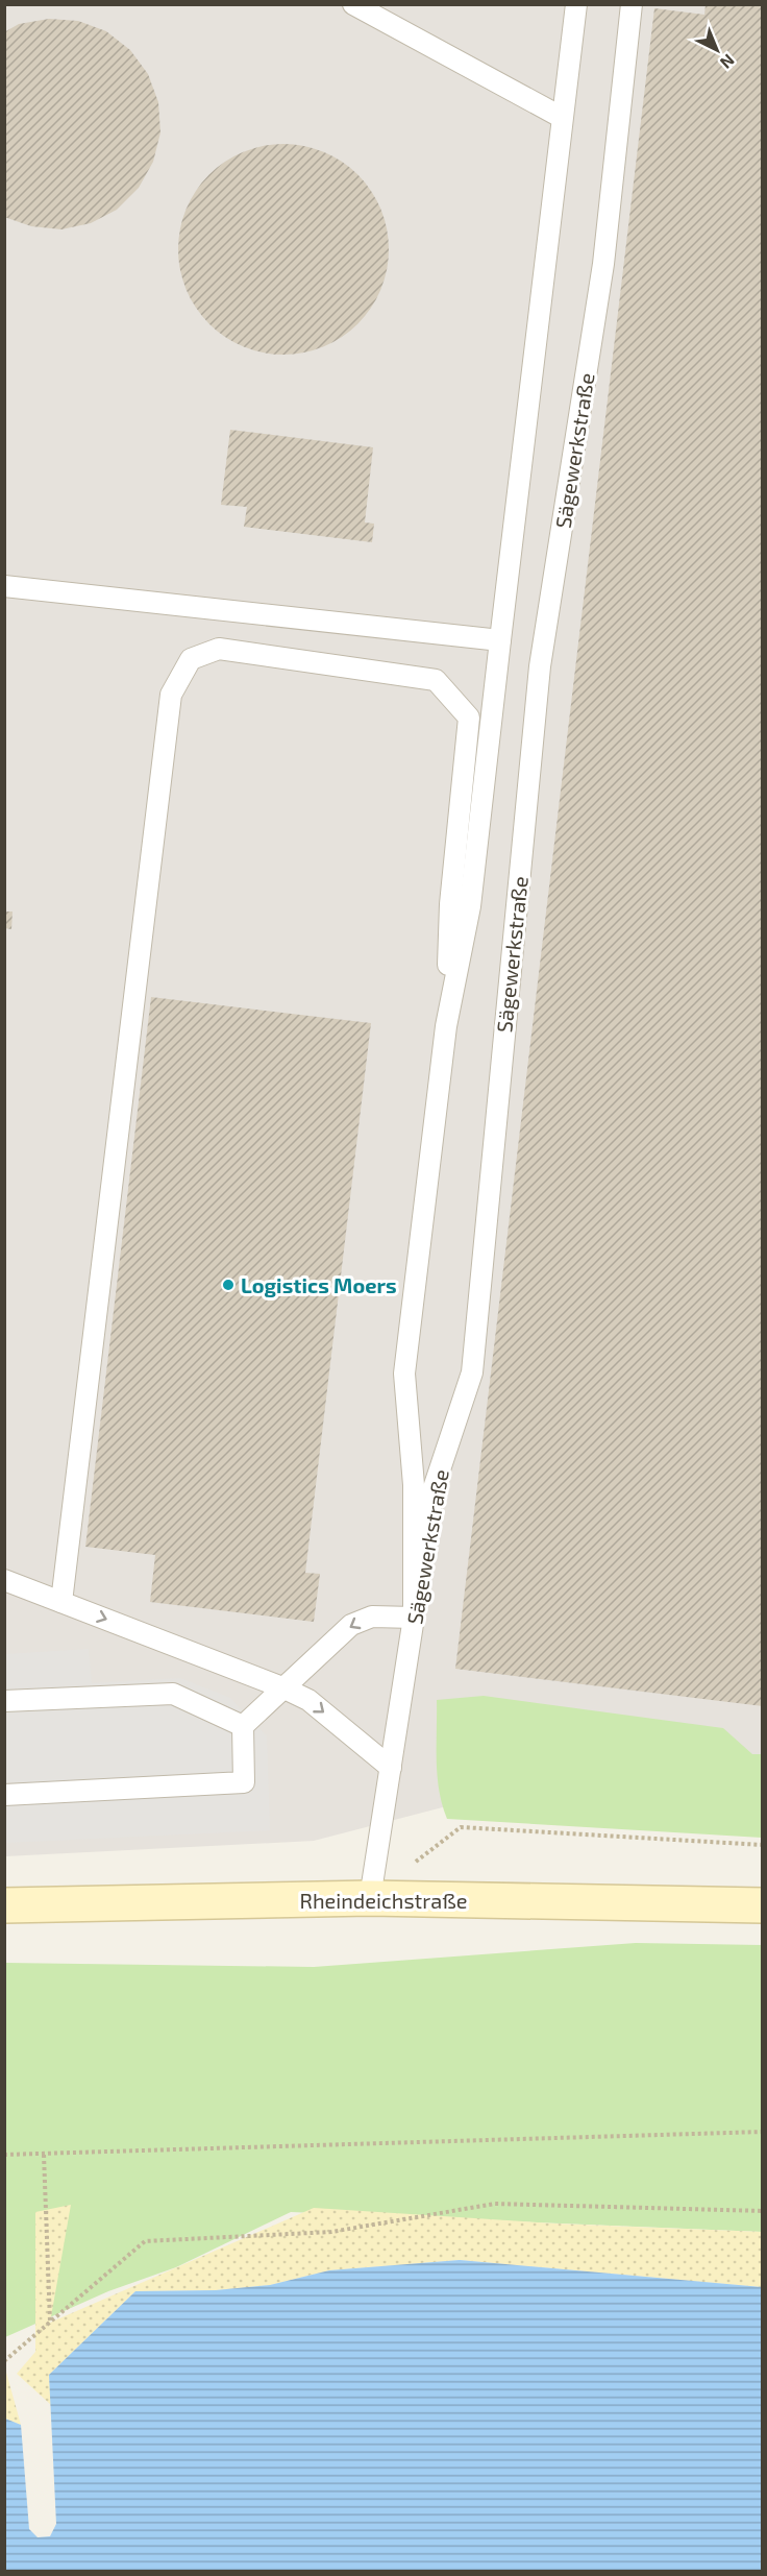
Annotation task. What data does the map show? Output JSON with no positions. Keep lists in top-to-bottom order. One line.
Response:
{"streets":{"main road":["Rheindeichstraße"],"lane":["Sägewerkstraße"]},"crossings":[["Sägewerkstraße","Rheindeichstraße"]],"places":["Logistics Moers"],"north":"bottom right"}
